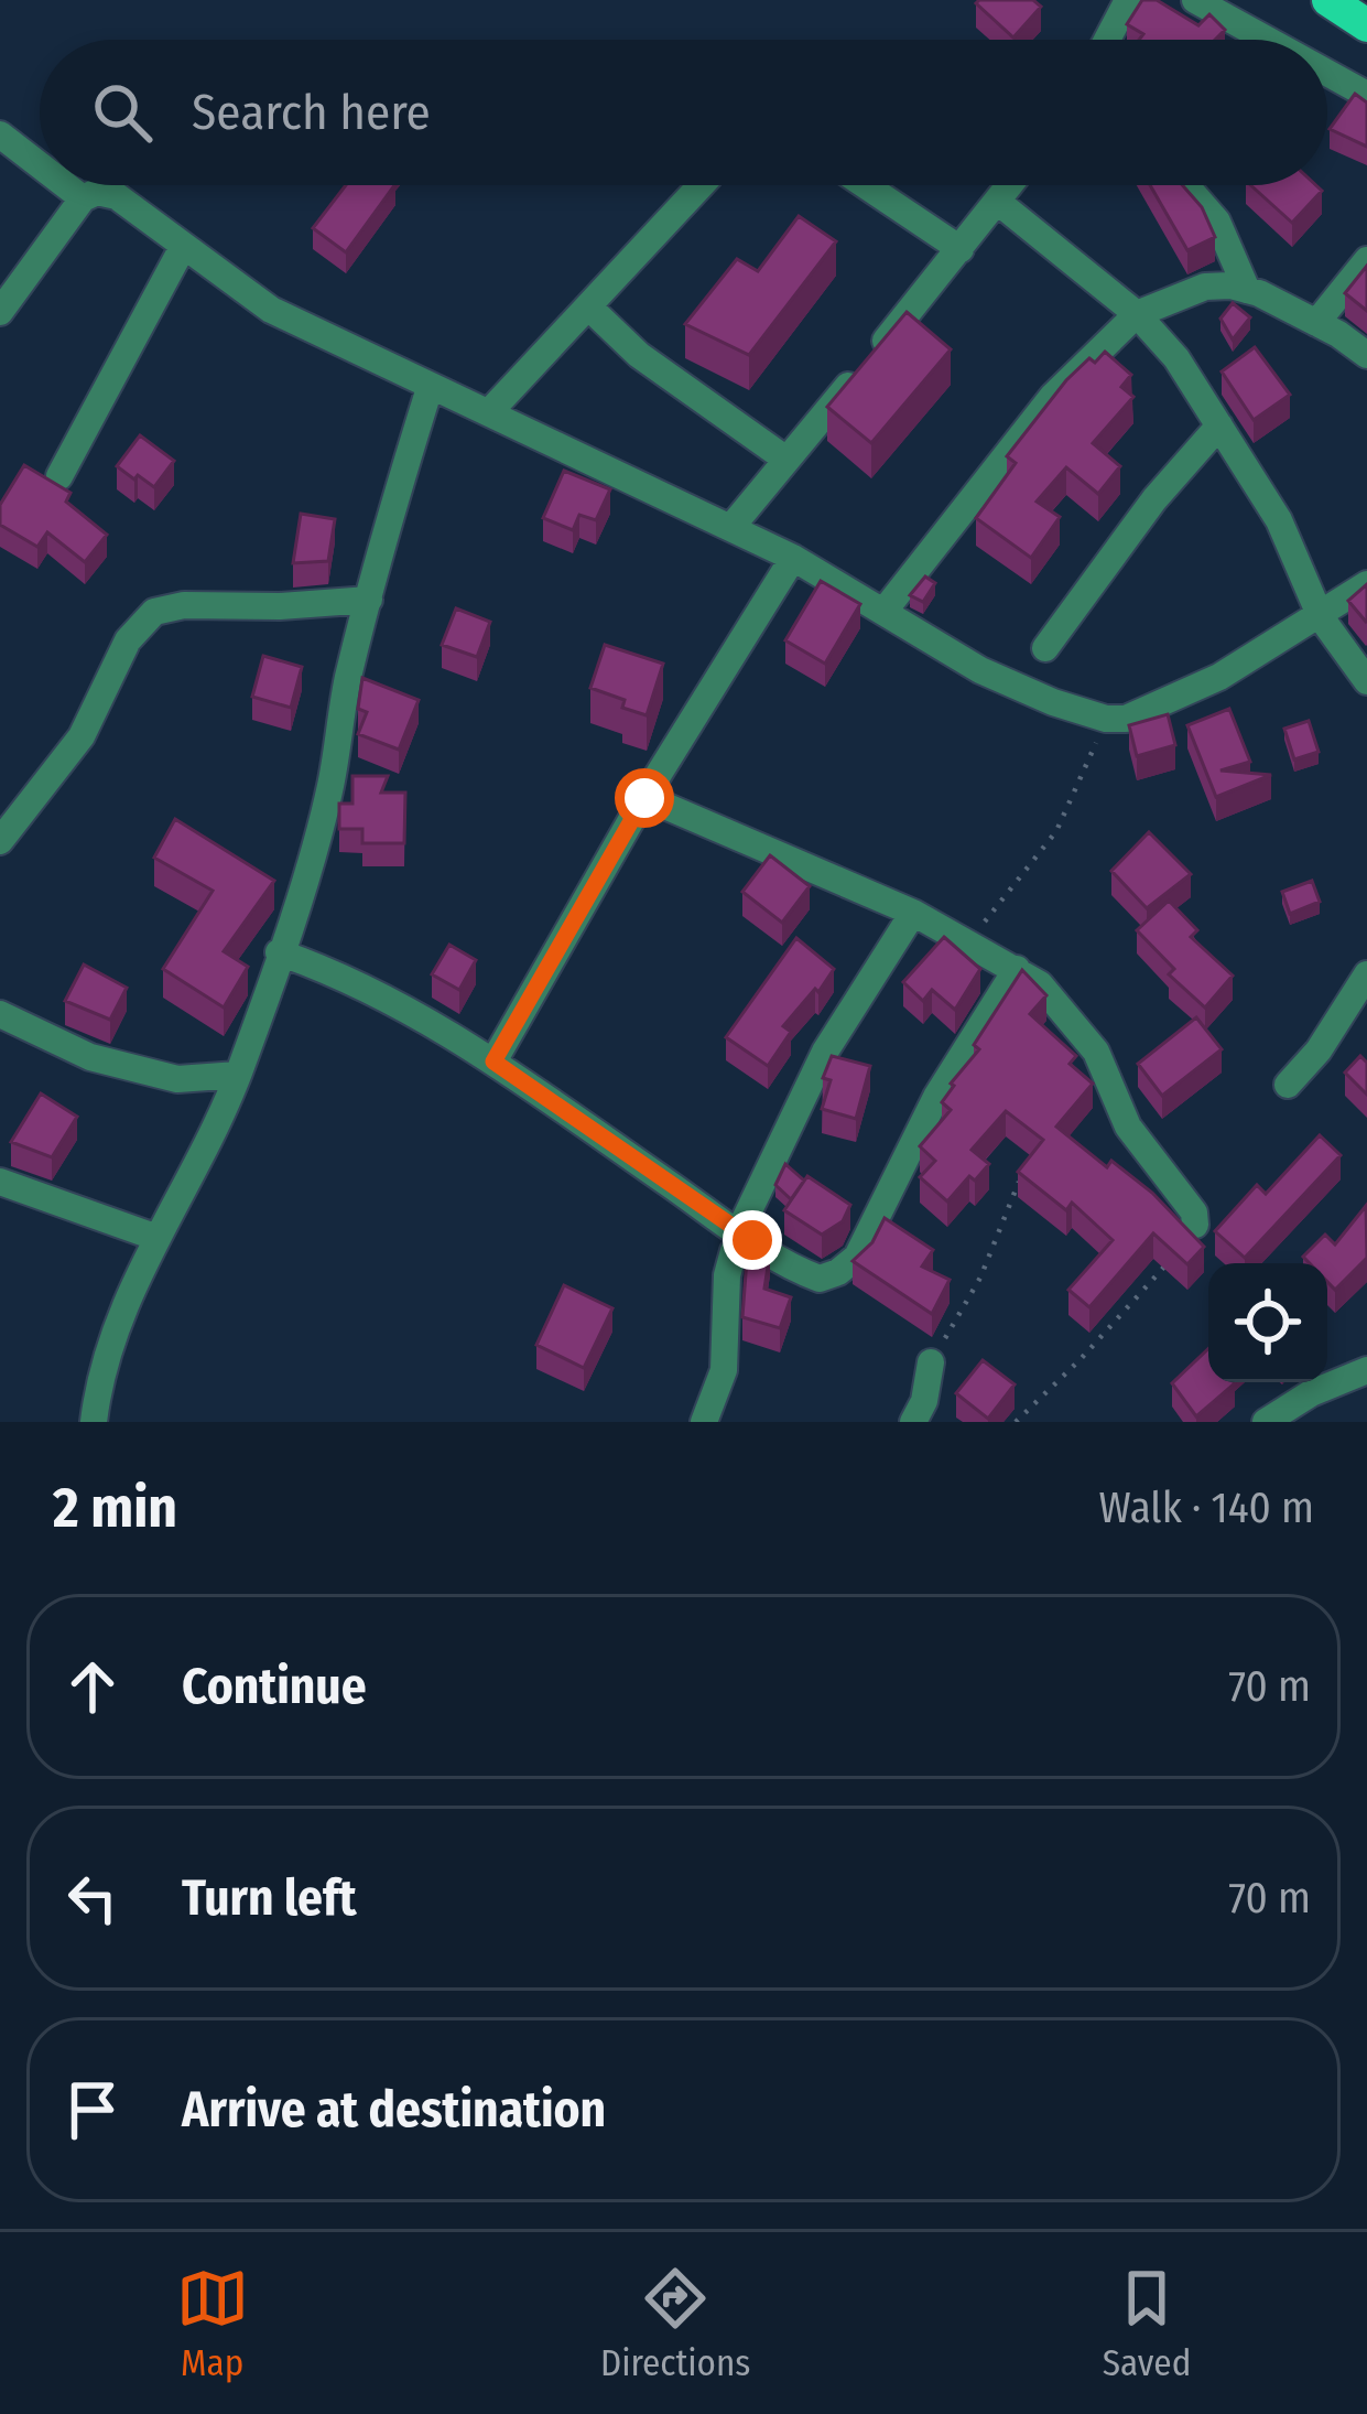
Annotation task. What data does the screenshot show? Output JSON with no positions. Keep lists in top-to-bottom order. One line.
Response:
{"page":{"search":"Search here","heading":["2 min","Walk · 140 m"],"list":[["Continue","70 m"],["Turn left","70 m"],"Arrive at destination"],"nav":["Map","Directions","Saved"]}}
